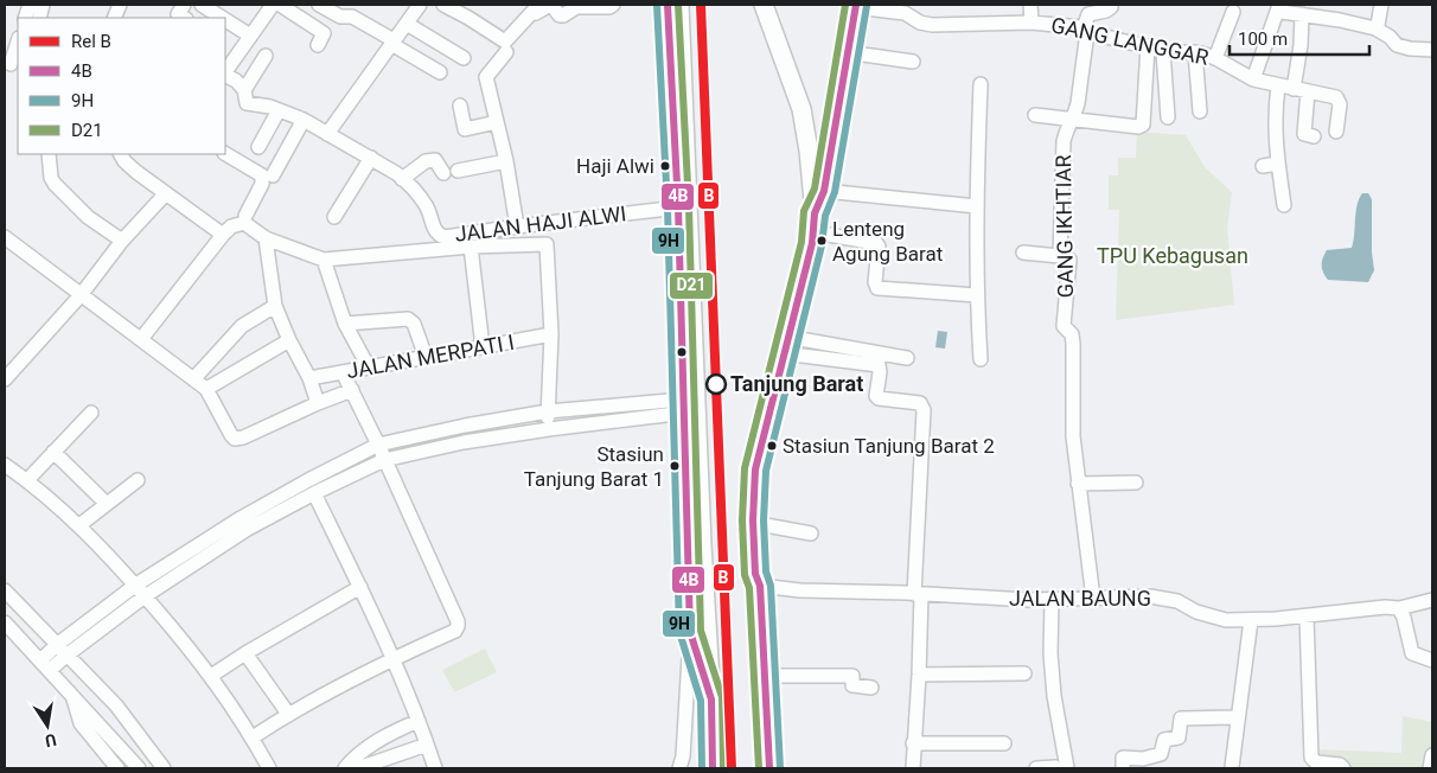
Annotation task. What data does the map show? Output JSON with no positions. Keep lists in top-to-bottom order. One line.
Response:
{"streets":{"street":["GANG LANGGAR","JALAN HAJI ALWI","GANG IKHTIAR","JALAN MERPATI I","JALAN BAUNG"]},"crossings":[["GANG LANGGAR","GANG IKHTIAR"],["GANG IKHTIAR","JALAN BAUNG"]],"parks":["TPU Kebagusan"],"places":["Haji Alwi","Lenteng Agung Barat","Tanjung Barat","Stasiun Tanjung Barat 2","Stasiun Tanjung Barat 1"],"lines":["rail line B","transit line 4B","transit line 9H","transit line D21"],"legend":["Rel B","4B","9H","D21"],"scale_bar":"100 m","north":"bottom"}
